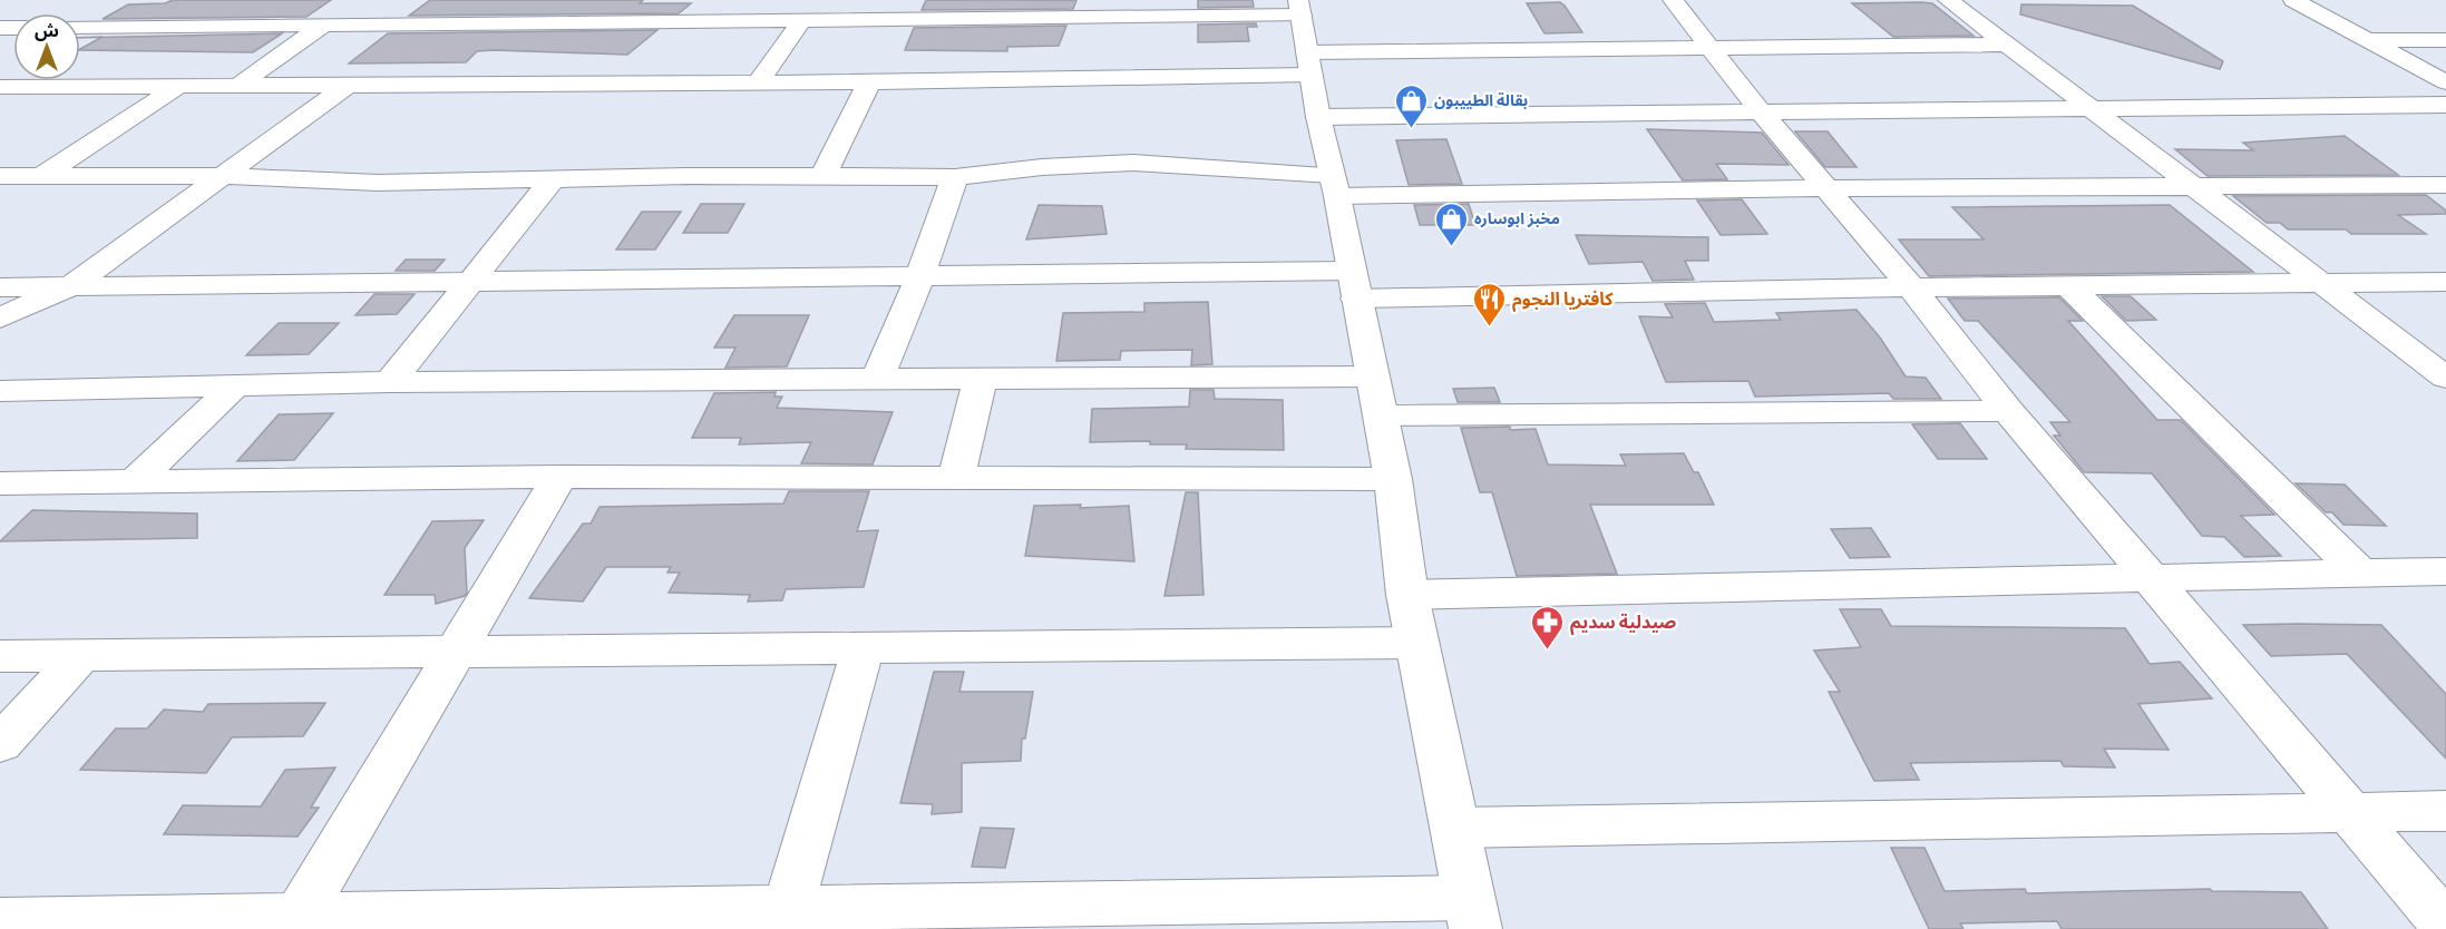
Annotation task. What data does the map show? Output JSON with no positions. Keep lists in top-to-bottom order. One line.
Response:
{"places":{"shop":["بقالة الطييبون","مخبز ابوساره"],"restaurant":["كافتريا النجوم"],"pharmacy":["صيدلية سديم"]},"north":"top"}
